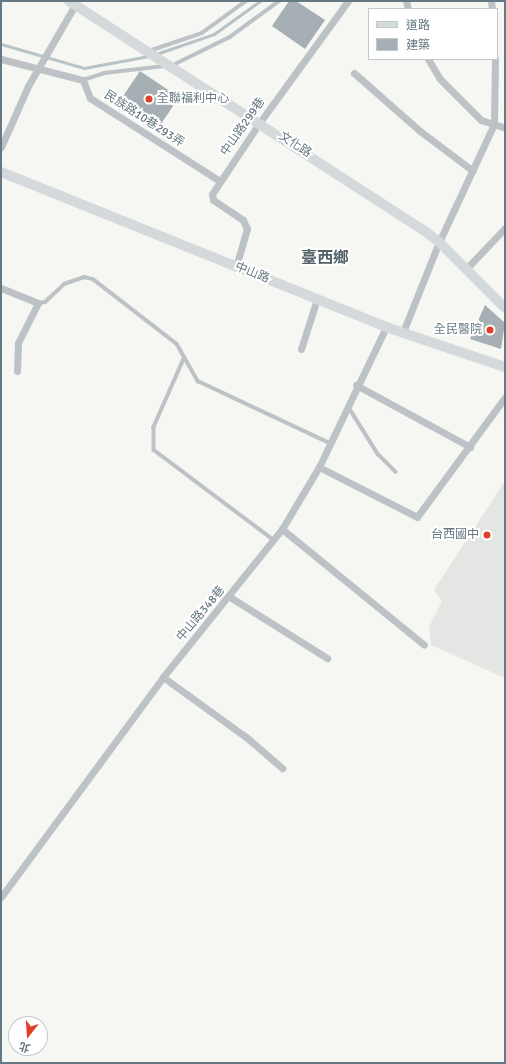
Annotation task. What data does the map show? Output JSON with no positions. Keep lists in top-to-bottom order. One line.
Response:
{"streets":{"street":["民族路10巷293弄","中山路299巷","文化路","中山路","中山路348巷"]},"crossings":[["民族路10巷293弄","中山路299巷"],["中山路299巷","文化路"],["中山路299巷","中山路"],["中山路","中山路348巷"]],"districts":["臺西鄉"],"places":["全聯福利中心","全民醫院","台西國中"],"legend":["道路","建築"],"north":"bottom"}
